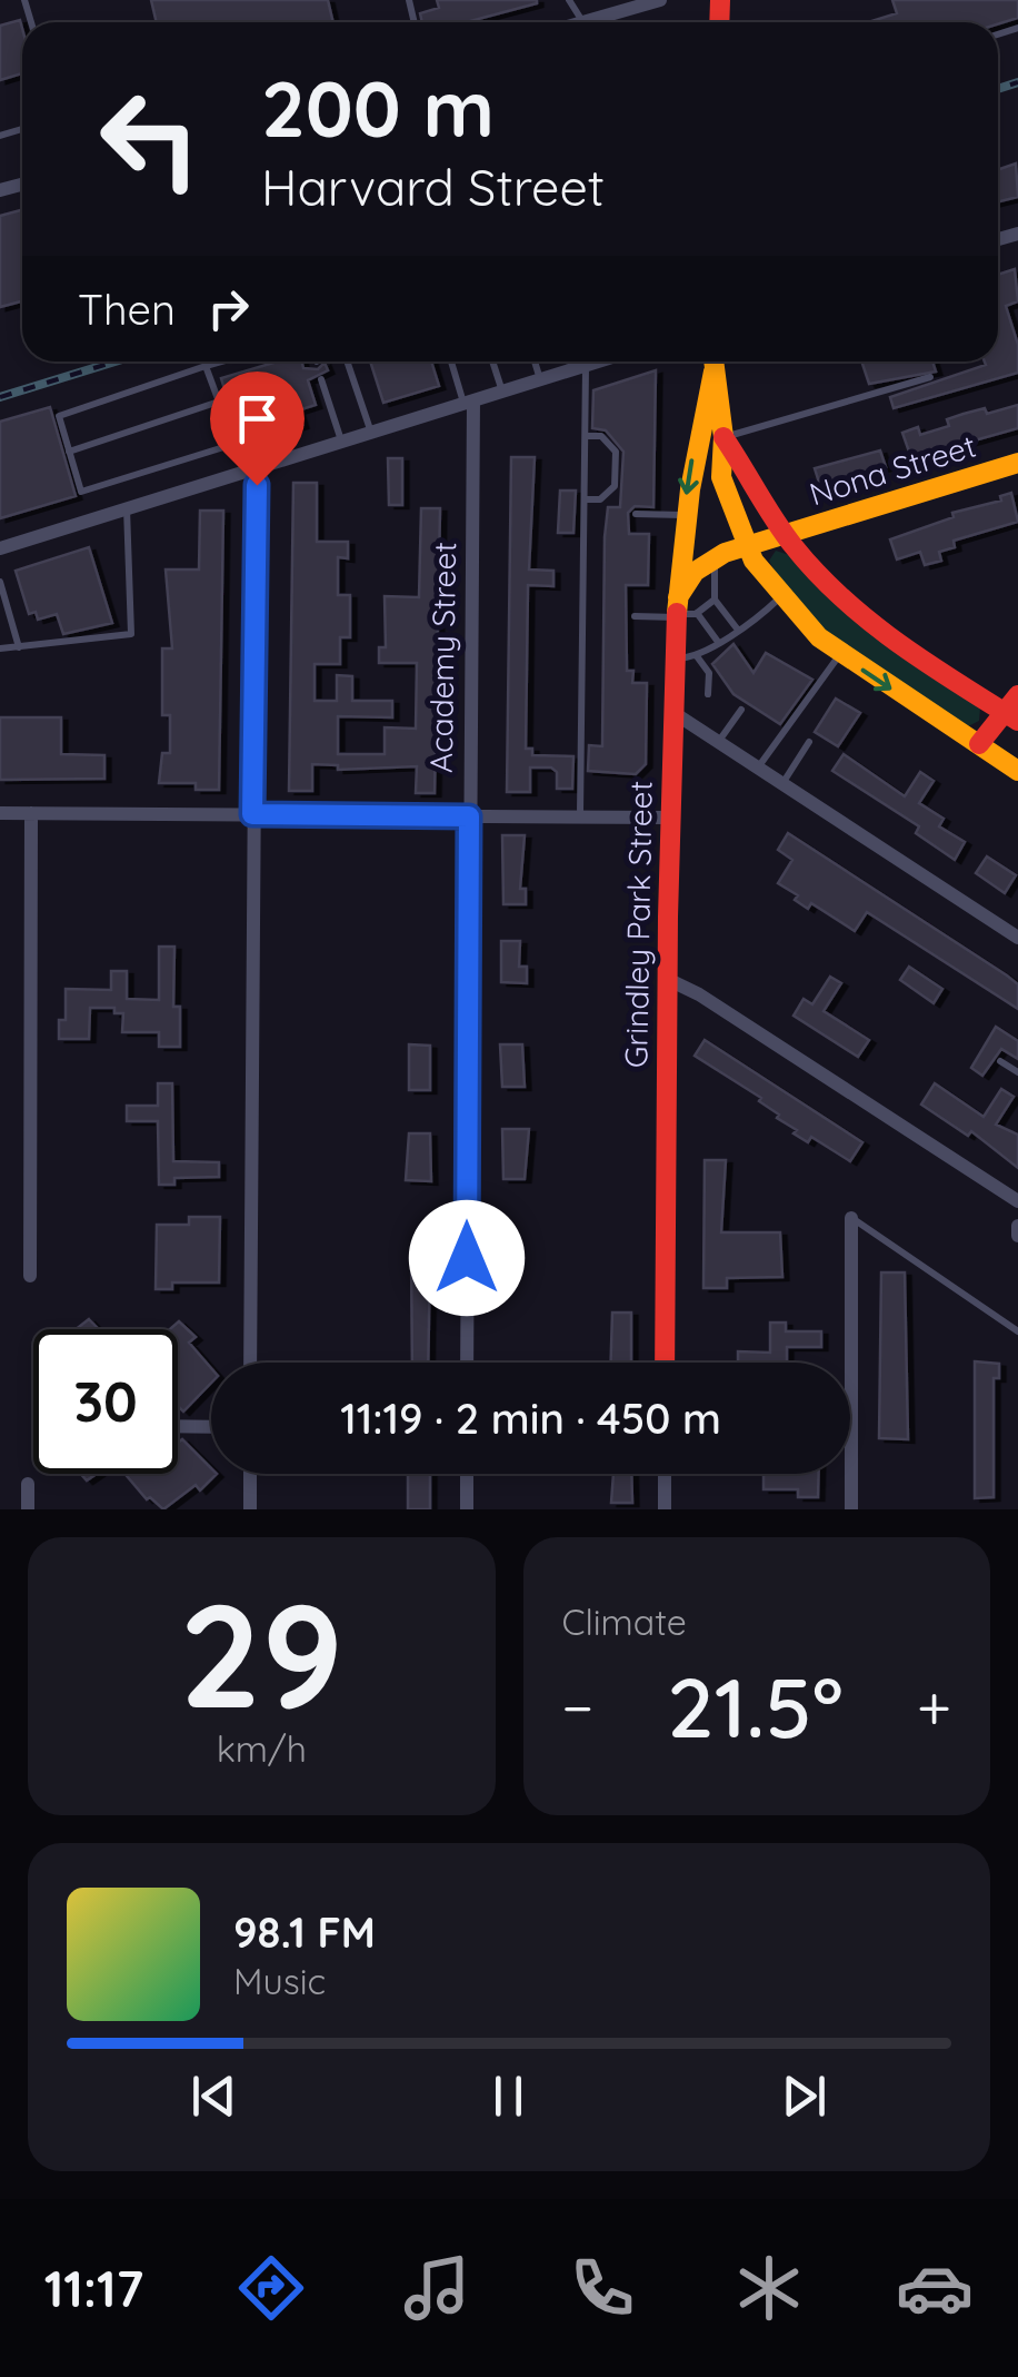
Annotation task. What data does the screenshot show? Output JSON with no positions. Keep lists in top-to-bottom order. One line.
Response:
{"streets":{"street":["Nona Street","Academy Street","Grindley Park Street"]},"page":{"turn":["200 m","Harvard Street"],"then":"Then","limit":"30","trip":"11:19 · 2 min · 450 m","tile":[["29","km/h"],"Climate"],"heat":["−","21.5°","+"],"song":["98.1 FM","Music"],"tabs":"11:17"}}
